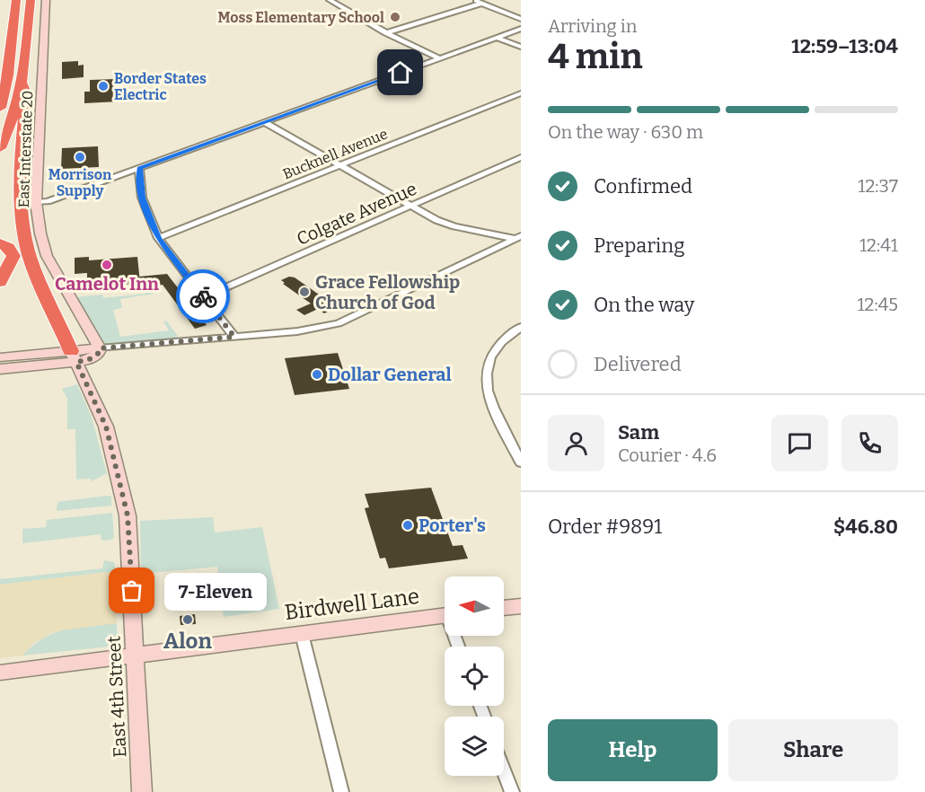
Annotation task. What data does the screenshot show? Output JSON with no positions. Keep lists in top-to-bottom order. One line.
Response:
{"streets":{"main road":["East Interstate 20","Birdwell Lane","East 4th Street"],"street":["Bucknell Avenue","Colgate Avenue"]},"crossings":[["Birdwell Lane","East 4th Street"]],"places":["Moss Elementary School","Border States Electric","Morrison Supply","Camelot Inn","Grace Fellowship Church of God","Dollar General","Porter's","7-Eleven","Alon"],"north":"left","page":{"heading":["4 min","Arriving in","12:59–13:04"],"panel":["Sam","Courier · 4.6","Order #9891","$46.80"],"bar":"On the way · 630 m","list":[["Confirmed","12:37"],["Preparing","12:41"],["On the way","12:45"],"Delivered"],"bubble":"7-Eleven","buttons":["Help","Share"]}}
